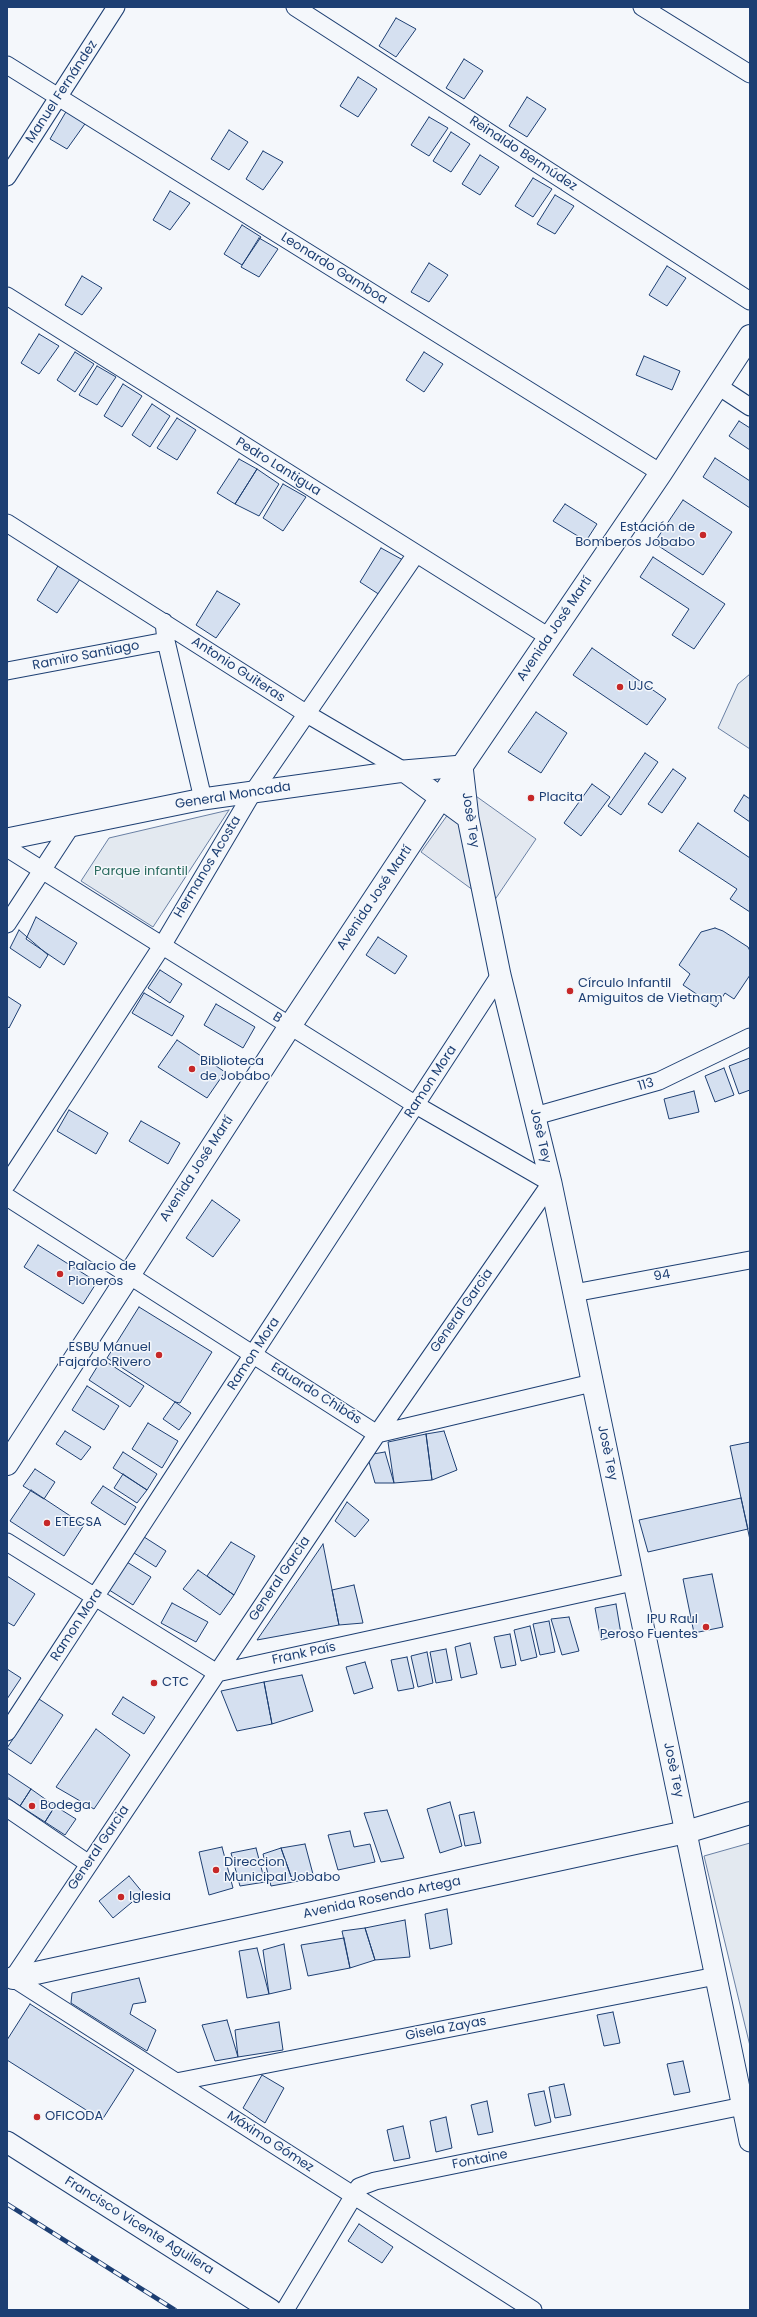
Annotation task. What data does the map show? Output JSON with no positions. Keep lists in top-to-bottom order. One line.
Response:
{"streets":{"main road":["Avenida José Martí","Avenida Rosendo Artega"],"street":["Manuel Fernández","Reinaldo Bermúdez","Leonardo Gamboa","Pedro Lantigua","Ramiro Santiago","Antonio Guiteras","General Moncada","Josè Tey","Hermanos Acosta","B","Ramon Mora","113","94","General Garcia","Eduardo Chibás","Frank País","Gisela Zayas","Máximo Gómez","Fontaine","Francisco Vicente Aguilera"]},"crossings":[["Manuel Fernández","Leonardo Gamboa"],["Leonardo Gamboa","Avenida José Martí"],["Pedro Lantigua","Avenida José Martí"],["Pedro Lantigua","Hermanos Acosta"],["Avenida José Martí","Antonio Guiteras"],["Avenida José Martí","General Moncada"],["Avenida José Martí","Josè Tey"],["Avenida José Martí","B"],["Avenida José Martí","Eduardo Chibás"],["Antonio Guiteras","General Moncada"],["Antonio Guiteras","Josè Tey"],["Antonio Guiteras","Hermanos Acosta"],["General Moncada","Josè Tey"],["General Moncada","Hermanos Acosta"],["Josè Tey","B"],["Josè Tey","Ramon Mora"],["Josè Tey","113"],["Josè Tey","94"],["Josè Tey","General Garcia"],["Josè Tey","Frank País"],["Josè Tey","Avenida Rosendo Artega"],["Josè Tey","Gisela Zayas"],["Josè Tey","Fontaine"],["Hermanos Acosta","B"],["B","Ramon Mora"],["B","General Garcia"],["Ramon Mora","Eduardo Chibás"],["General Garcia","Eduardo Chibás"],["General Garcia","Frank País"],["General Garcia","Avenida Rosendo Artega"],["General Garcia","Máximo Gómez"],["Avenida Rosendo Artega","Máximo Gómez"],["Gisela Zayas","Máximo Gómez"],["Máximo Gómez","Fontaine"]],"parks":["Parque infantil"],"places":["Estación de Bomberos Jobabo","UJC","Placita","Círculo Infantil Amiguitos de Vietnam","Biblioteca de Jobabo","Palacio de Pioneros","ESBU Manuel Fajardo Rivero","ETECSA","IPU Raul Peroso Fuentes","CTC","Bodega","Direccion Municipal Jobabo","Iglesia","OFICODA"]}
